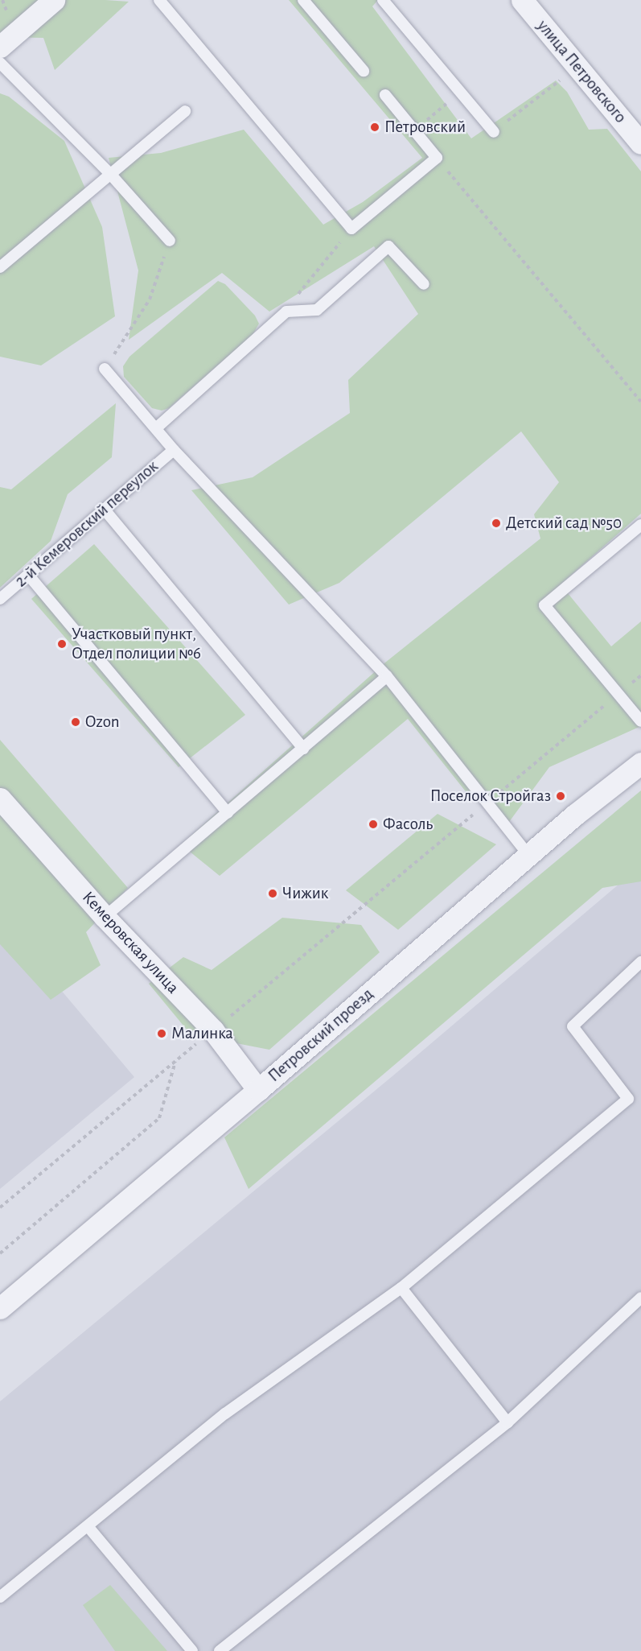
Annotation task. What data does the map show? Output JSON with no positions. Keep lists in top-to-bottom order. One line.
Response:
{"streets":{"street":["улица Петровского","Кемеровская улица","Петровский проезд"],"lane":["2-й Кемеровский переулок"]},"crossings":[["Кемеровская улица","Петровский проезд"]],"places":["Петровский","Детский сад №50","Участковый пункт, Отдел полиции №6","Ozon","Поселок Стройгаз","Фасоль","Чижик","Малинка"]}
